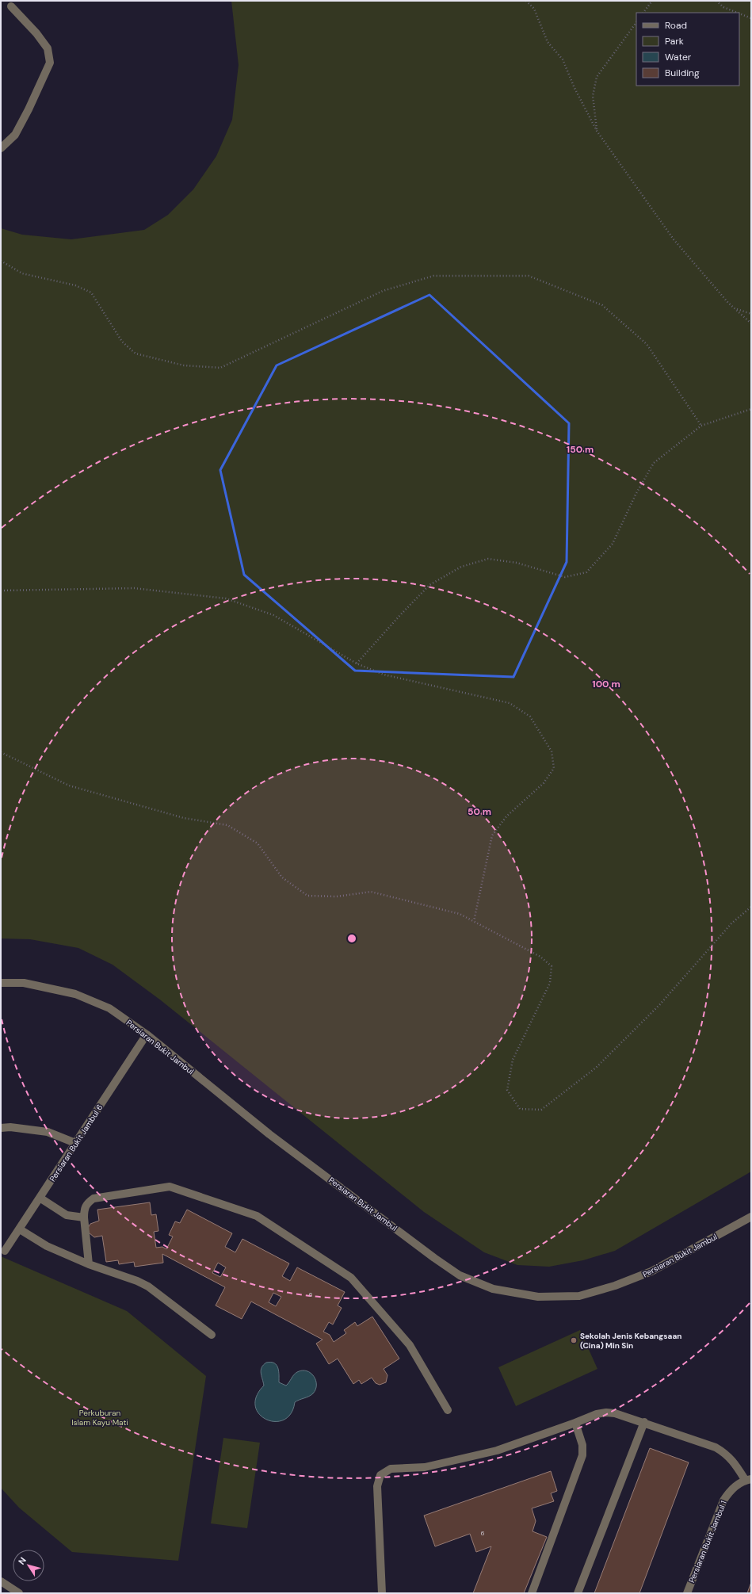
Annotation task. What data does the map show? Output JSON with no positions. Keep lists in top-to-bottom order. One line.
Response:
{"streets":{"street":["Persiaran Bukit Jambul","Persiaran Bukit Jambul 6","Persiaran Bukit Jambul 1"]},"crossings":[["Persiaran Bukit Jambul","Persiaran Bukit Jambul 6"]],"parks":["Perkuburan Islam Kayu Mati"],"places":["Sekolah Jenis Kebangsaan (Cina) Min Sin"],"house_numbers":["6","6"],"legend":["Road","Park","Water","Building"],"north":"top left","rings":["150 m","100 m","50 m"]}
